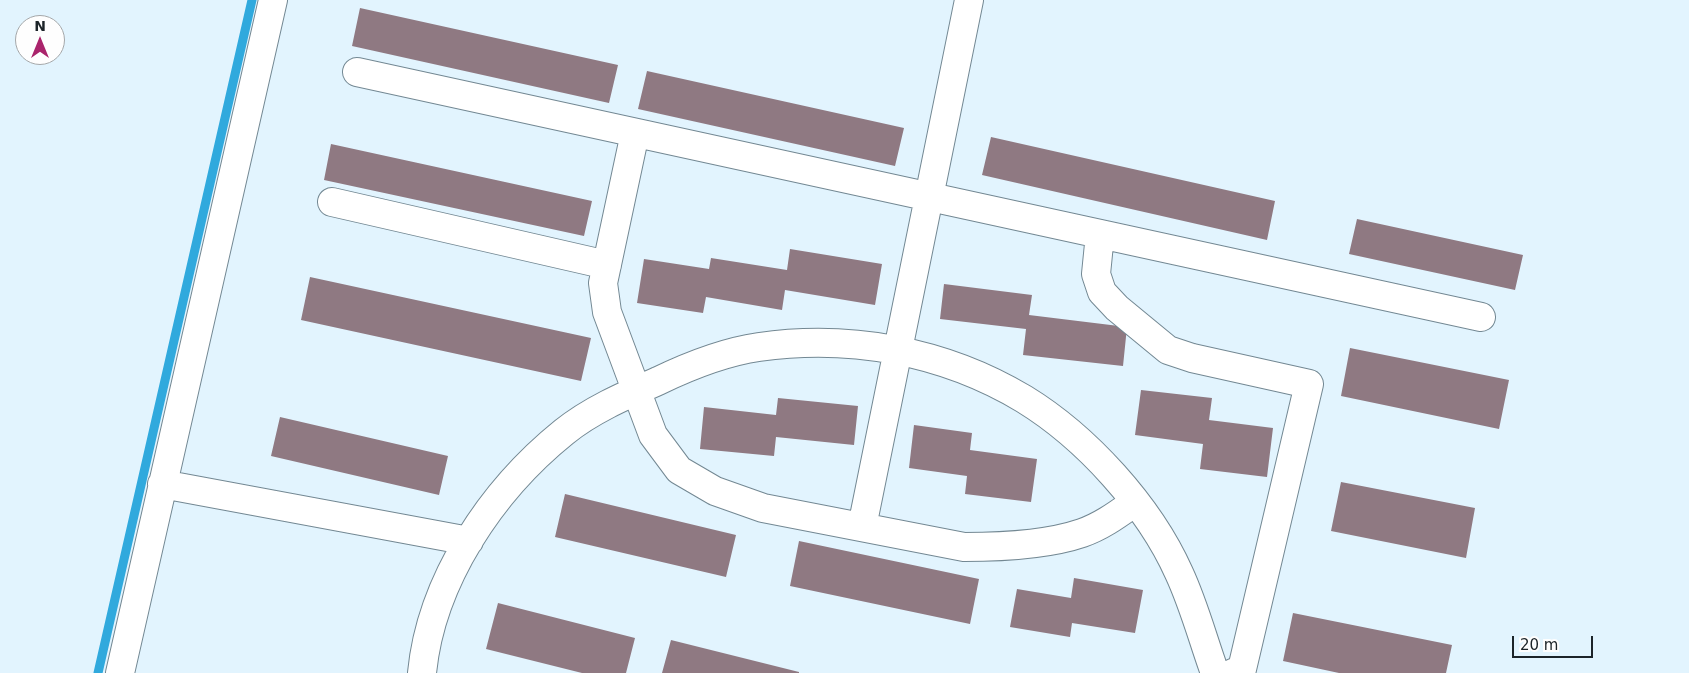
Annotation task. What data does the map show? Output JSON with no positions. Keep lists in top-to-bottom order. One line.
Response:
{"scale_bar":"20 m","north":"top"}
